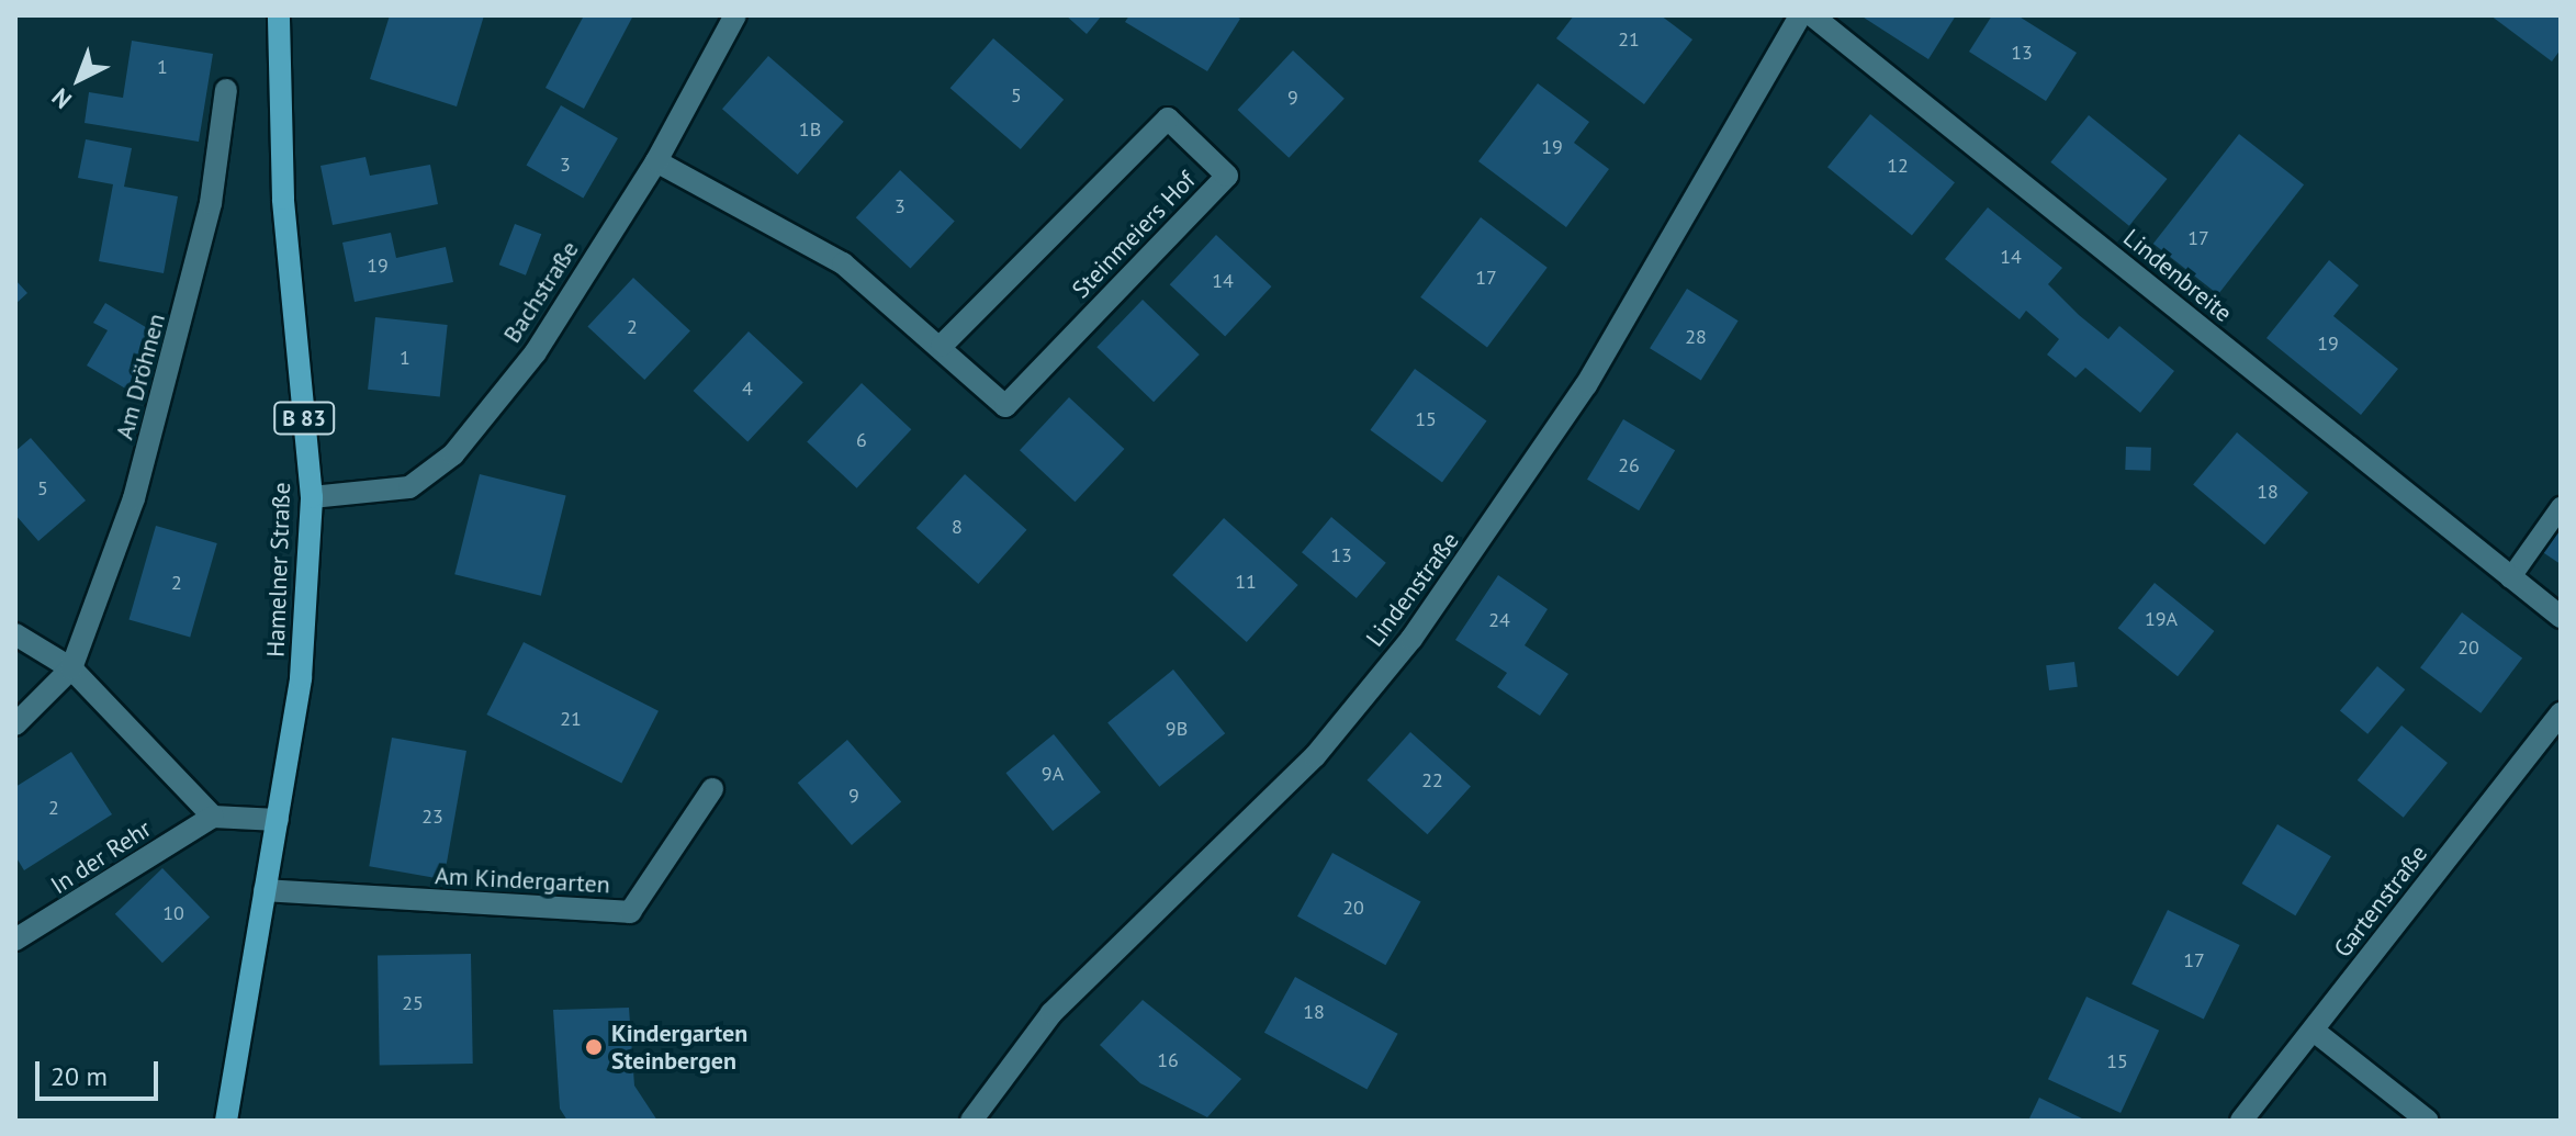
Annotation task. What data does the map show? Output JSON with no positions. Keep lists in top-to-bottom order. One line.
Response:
{"streets":{"main road":["B 83","Hamelner Straße"],"street":["Steinmeiers Hof","Lindenbreite","Bachstraße","Am Dröhnen","Lindenstraße","In der Rehr","Am Kindergarten","Gartenstraße"]},"crossings":[["Steinmeiers Hof","Bachstraße"],["Bachstraße","Hamelner Straße"],["Hamelner Straße","Am Kindergarten"]],"places":["Kindergarten Steinbergen"],"house_numbers":["21","13","1","5","9","1B","19","3","12","3","17","14","19","17","14","2","28","19","1","4","15","6","26","5","18","8","13","11","2","19A","24","20","21","9B","9A","22","9","2","23","20","10","17","25","18","16","15"],"scale_bar":"20 m","north":"bottom left"}
